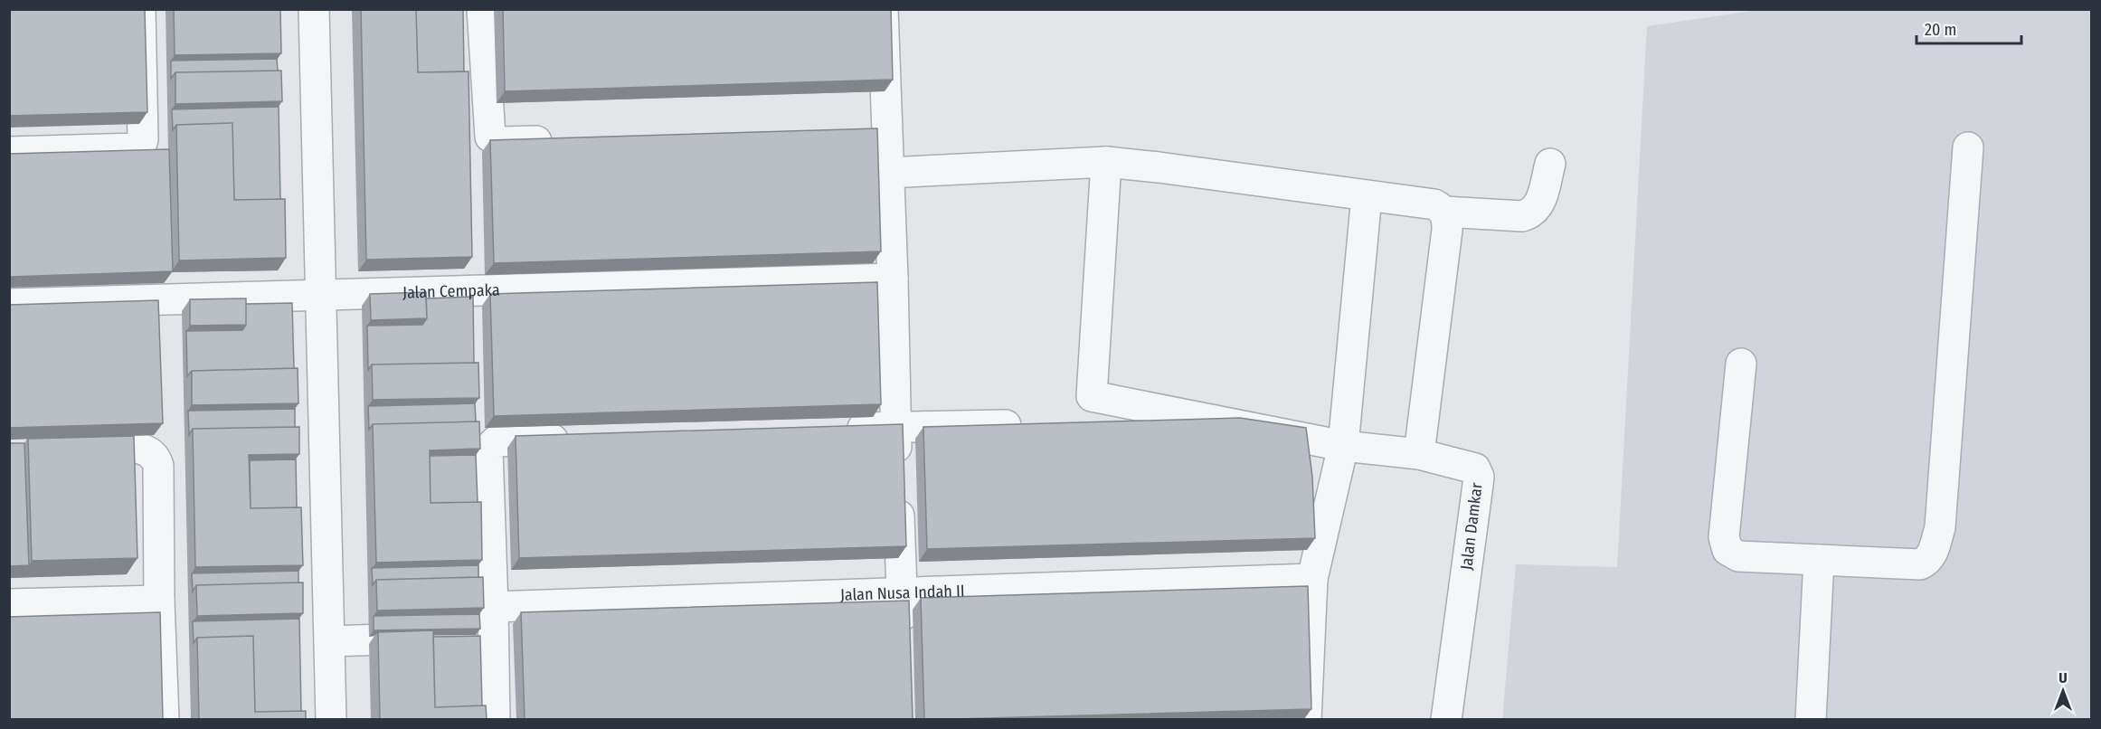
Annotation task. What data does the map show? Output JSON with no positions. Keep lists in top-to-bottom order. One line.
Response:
{"streets":{"street":["Jalan Cempaka","Jalan Damkar","Jalan Nusa Indah II"]},"scale_bar":"20 m","north":"top"}
